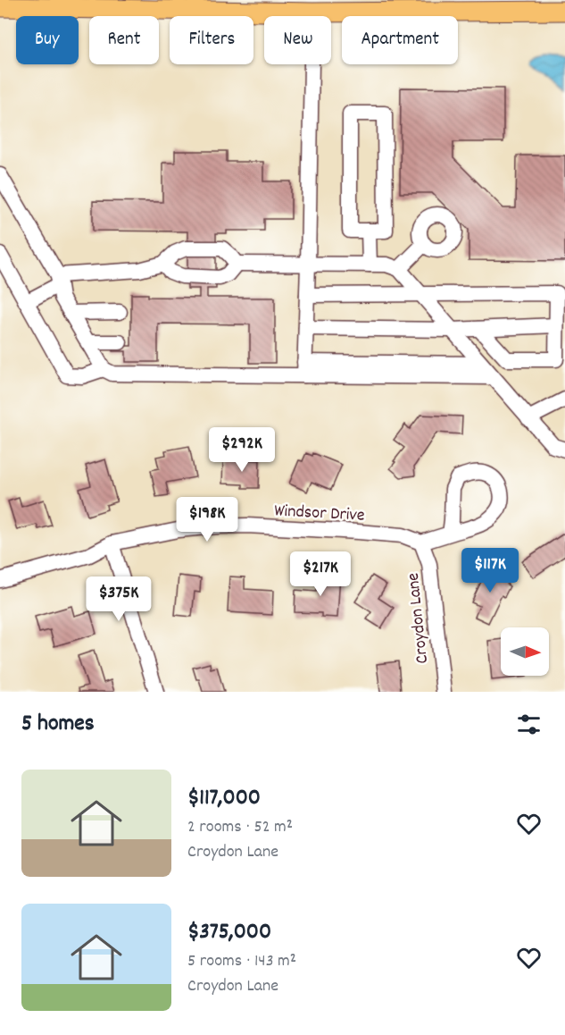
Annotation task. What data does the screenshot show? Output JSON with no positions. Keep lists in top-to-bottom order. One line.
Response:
{"streets":{"street":["Windsor Drive","Croydon Lane"]},"crossings":[["Windsor Drive","Croydon Lane"]],"north":"right","page":{"chip":["Buy","Rent","Filters","New","Apartment"],"price":["$292K","$198K","$117K","$217K","$375K"],"heading":"5 homes","list":[{"name":"$117,000","note":"2 rooms · 52 m² · Croydon Lane"},{"name":"$375,000","note":"5 rooms · 143 m² · Croydon Lane"}]}}
